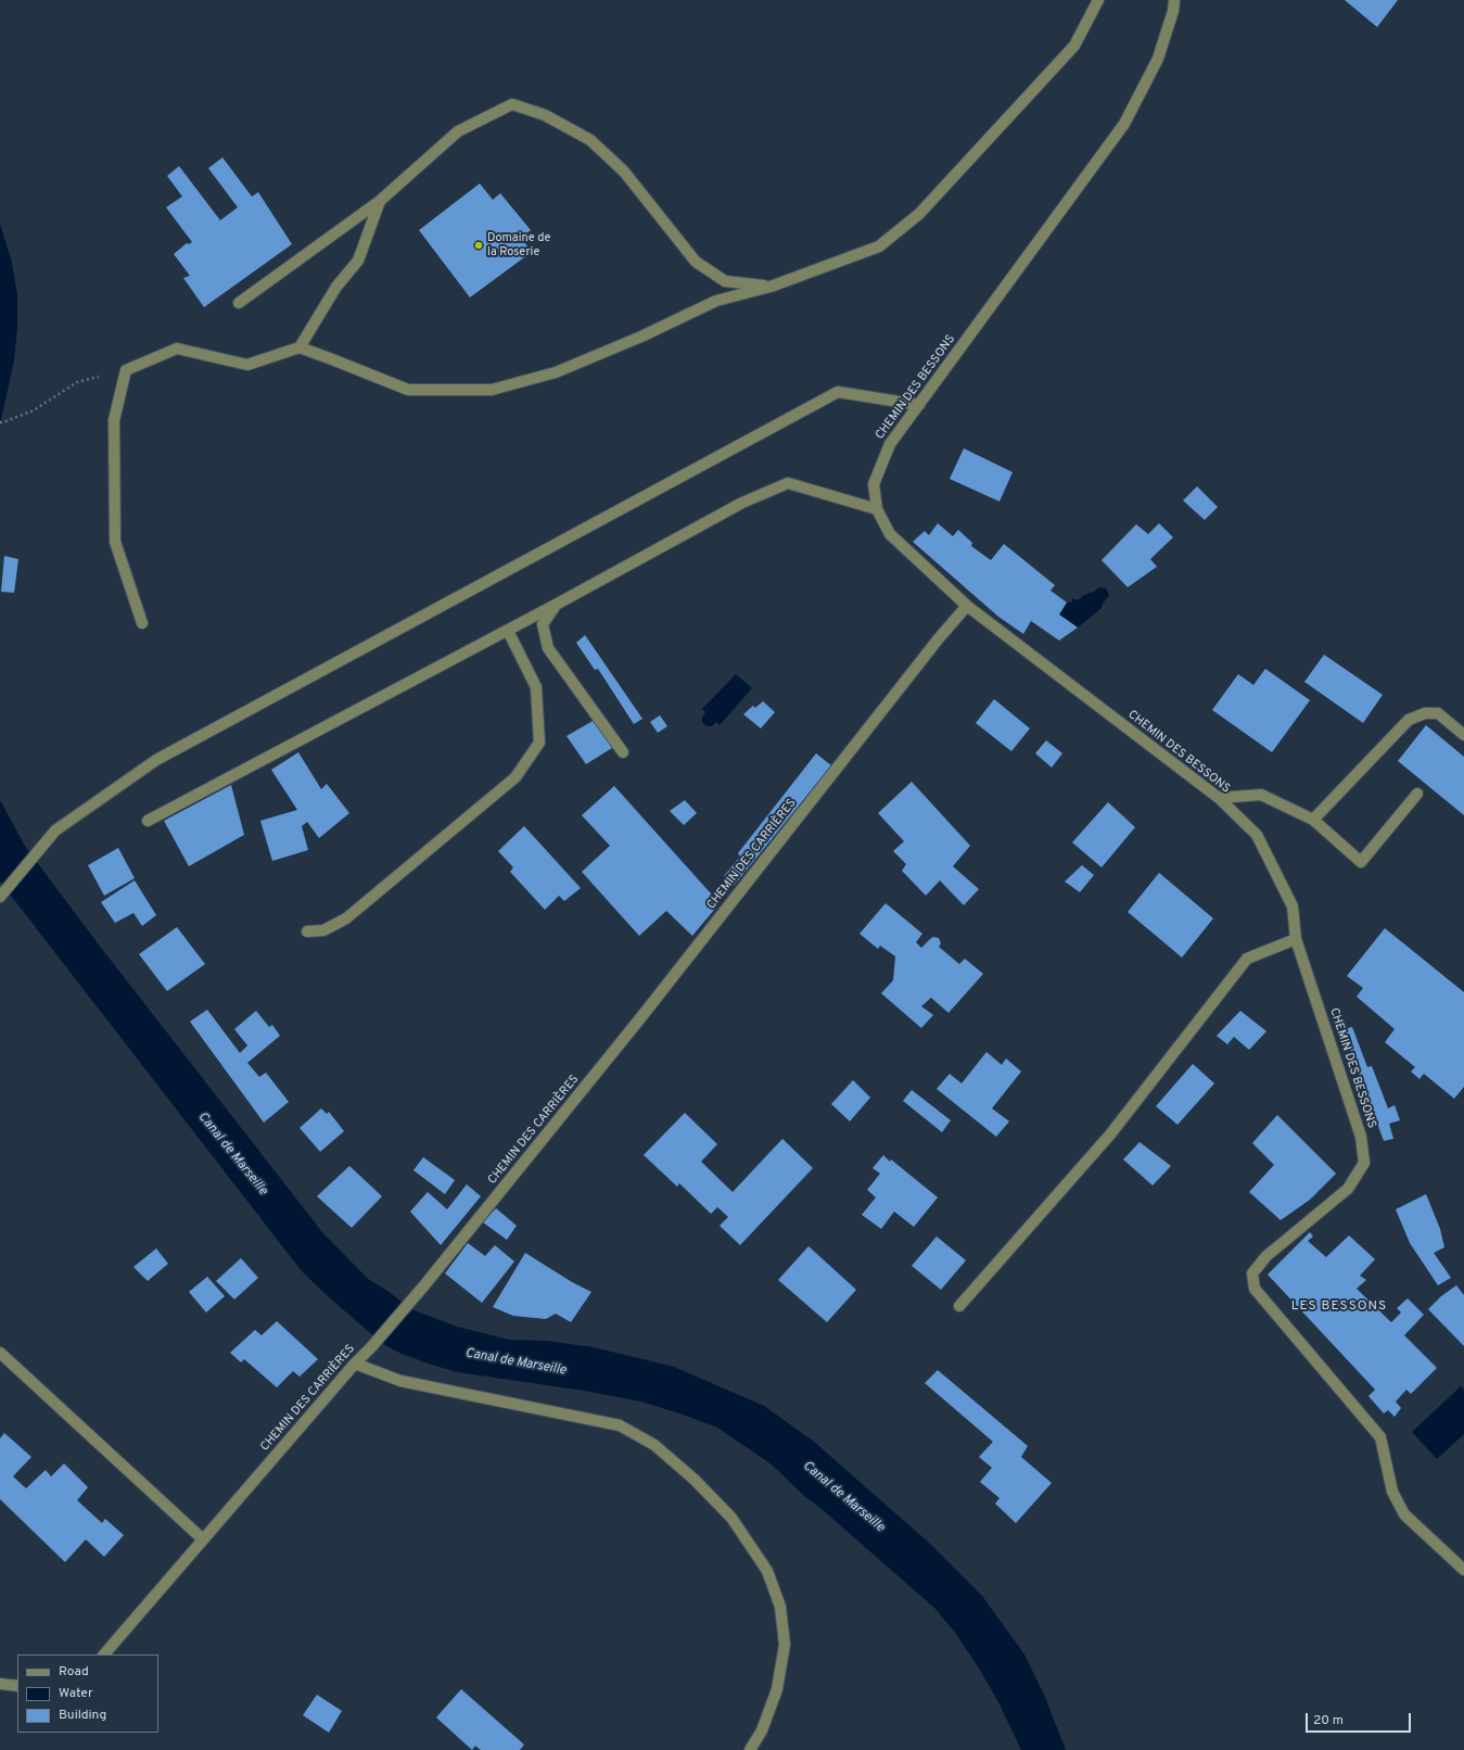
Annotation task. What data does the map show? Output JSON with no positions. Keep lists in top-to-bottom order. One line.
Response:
{"streets":{"street":["CHEMIN DES BESSONS","CHEMIN DES CARRIÈRES"]},"crossings":[["CHEMIN DES BESSONS","CHEMIN DES CARRIÈRES"]],"districts":["LES BESSONS"],"water":["Canal de Marseille"],"places":["Domaine de la Roserie"],"legend":["Road","Water","Building"],"scale_bar":"20 m"}
